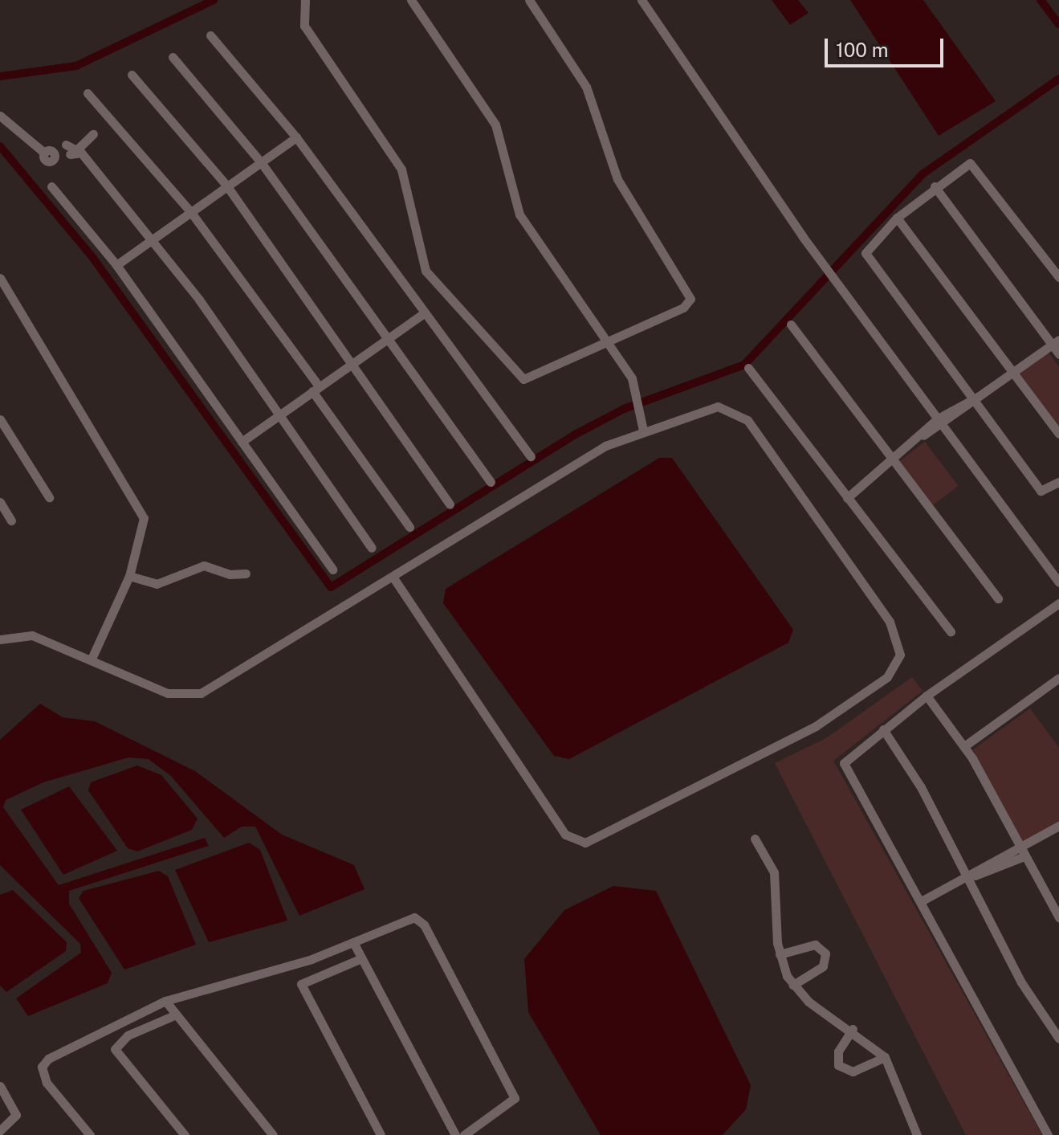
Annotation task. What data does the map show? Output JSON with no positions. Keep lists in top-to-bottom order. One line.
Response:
{"scale_bar":"100 m"}
